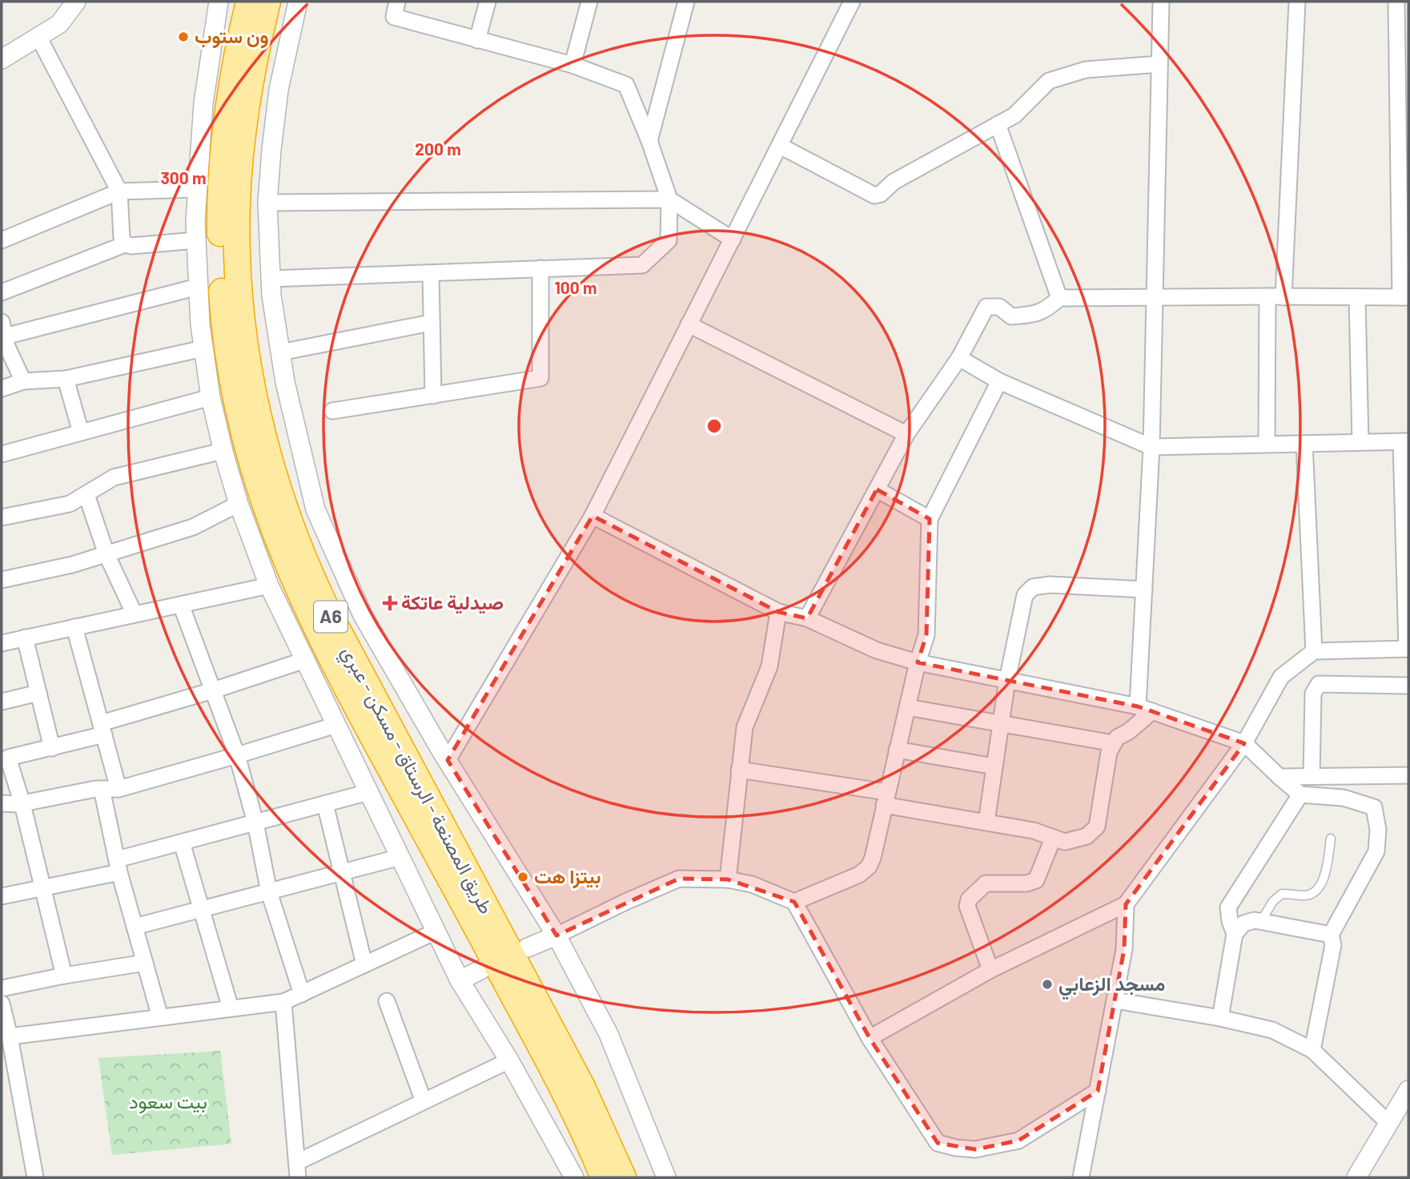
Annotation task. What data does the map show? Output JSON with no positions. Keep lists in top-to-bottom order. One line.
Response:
{"streets":{"highway":["A6","طريق المصنعة - الرستاق - مسكن - عبري"]},"parks":["بيت سعود"],"places":{"other":["ون ستوب","بيتزا هت","مسجد الزعابي"],"health":["صيدلية عاتكة"]},"rings":["200 m","300 m","100 m"]}
